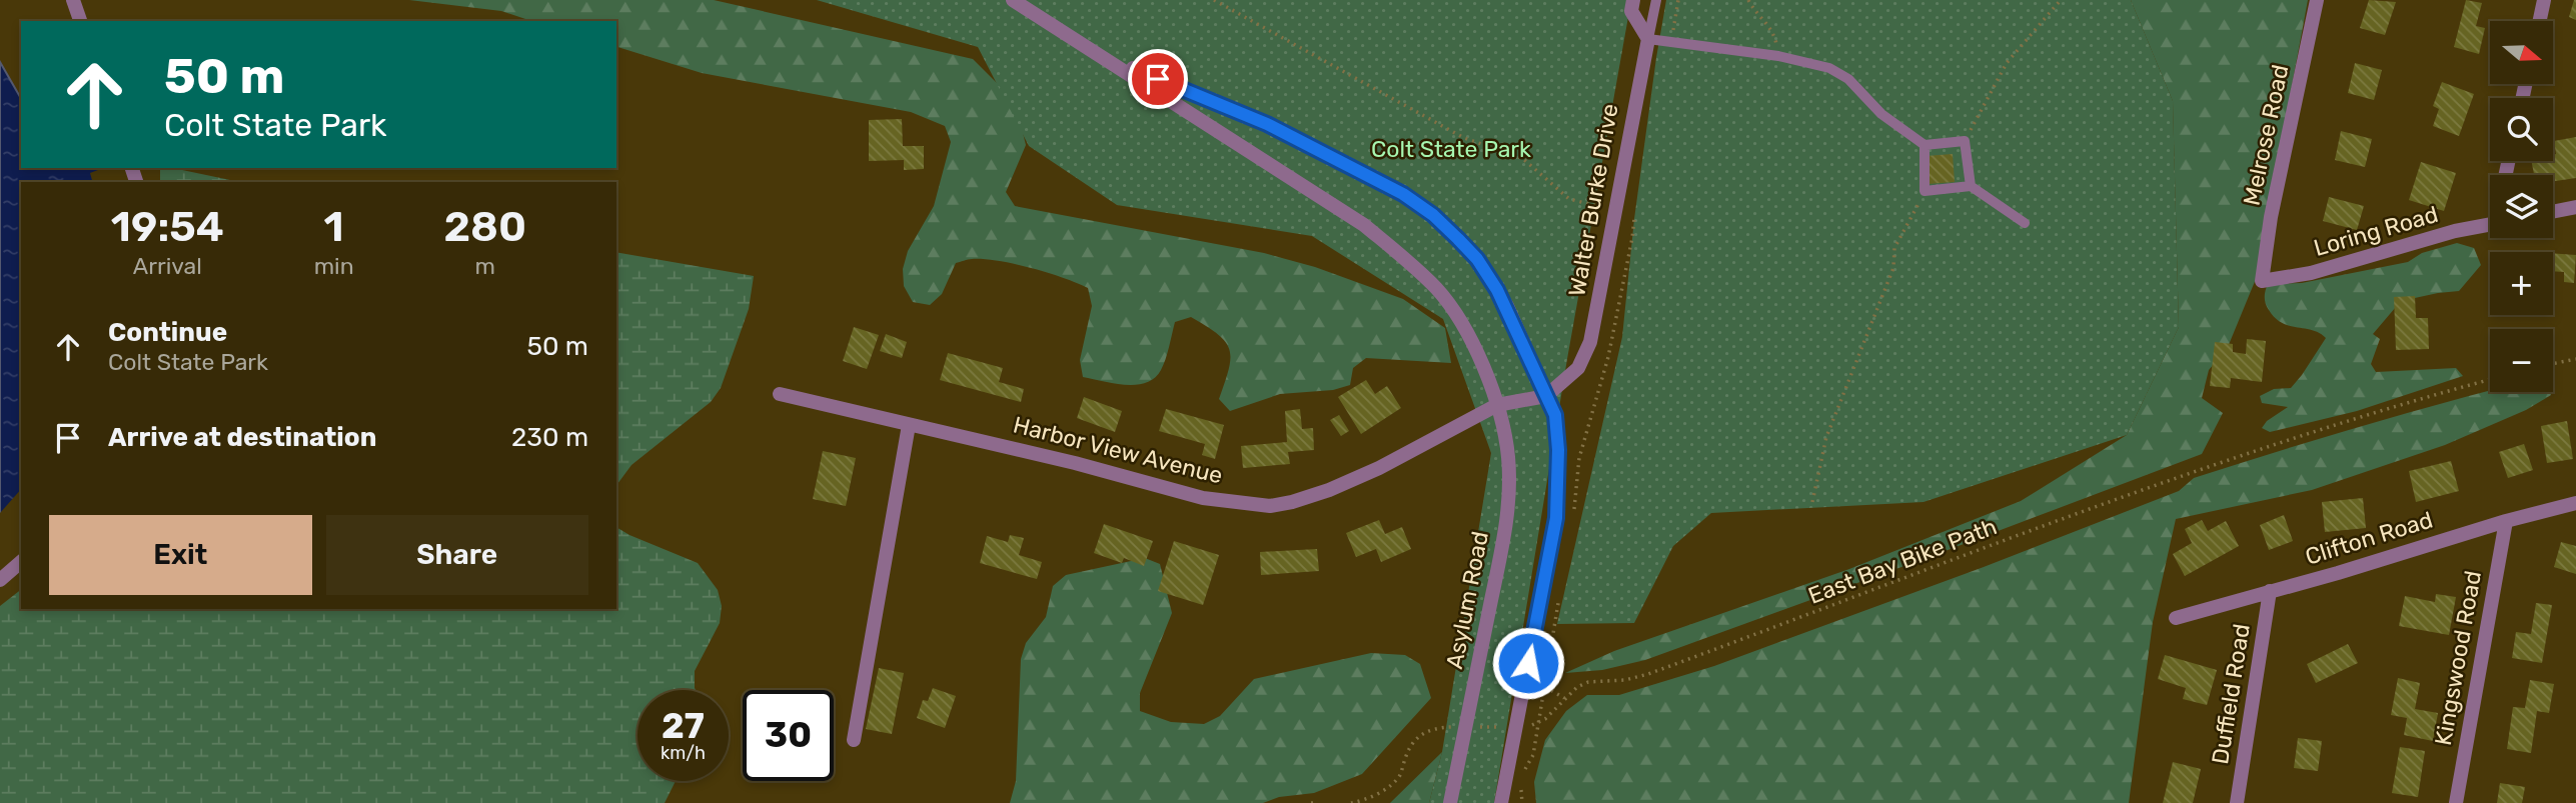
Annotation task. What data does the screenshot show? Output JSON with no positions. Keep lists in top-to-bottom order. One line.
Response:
{"streets":{"street":["Melrose Road","Walter Burke Drive","Loring Road","Harbor View Avenue","Clifton Road","Asylum Road","Kingswood Road","Duffield Road"],"path":["East Bay Bike Path"]},"crossings":[["Melrose Road","Loring Road"],["Walter Burke Drive","Harbor View Avenue"],["Harbor View Avenue","Asylum Road"],["Clifton Road","Kingswood Road"],["Clifton Road","Duffield Road"]],"parks":["Colt State Park"],"north":"right","page":{"map_buttons":["+","−"],"turn":["50 m","Colt State Park"],"eta":["19:54","Arrival","1","min","280","m"],"list":[{"name":"Continue","note":"Colt State Park","value":"50 m"},{"name":"Arrive at destination","value":"230 m"}],"buttons":["Exit","Share"],"speed":"27 km/h","limit":"30"}}
